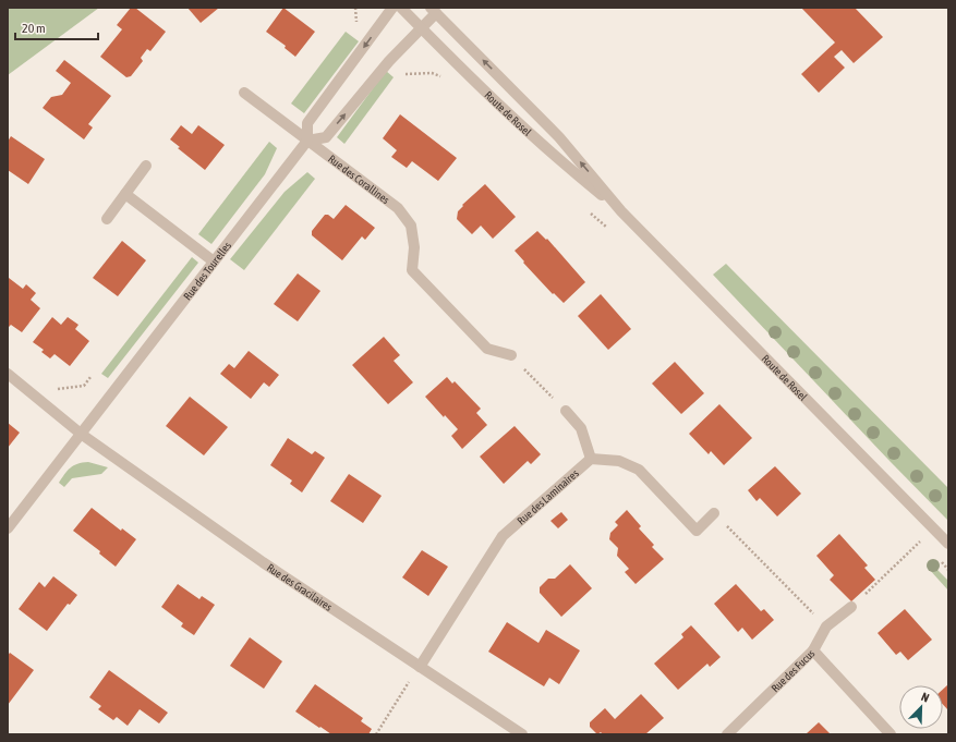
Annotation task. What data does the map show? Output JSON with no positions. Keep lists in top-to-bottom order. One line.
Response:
{"streets":{"street":["Route de Rosel","Rue des Corallines","Rue des Tourelles","Rue des Laminaires","Rue des Gracilaires","Rue des Fucus"]},"crossings":[["Rue des Corallines","Rue des Tourelles"],["Rue des Tourelles","Rue des Gracilaires"],["Rue des Laminaires","Rue des Gracilaires"]],"scale_bar":"20 m","north":"top right"}
